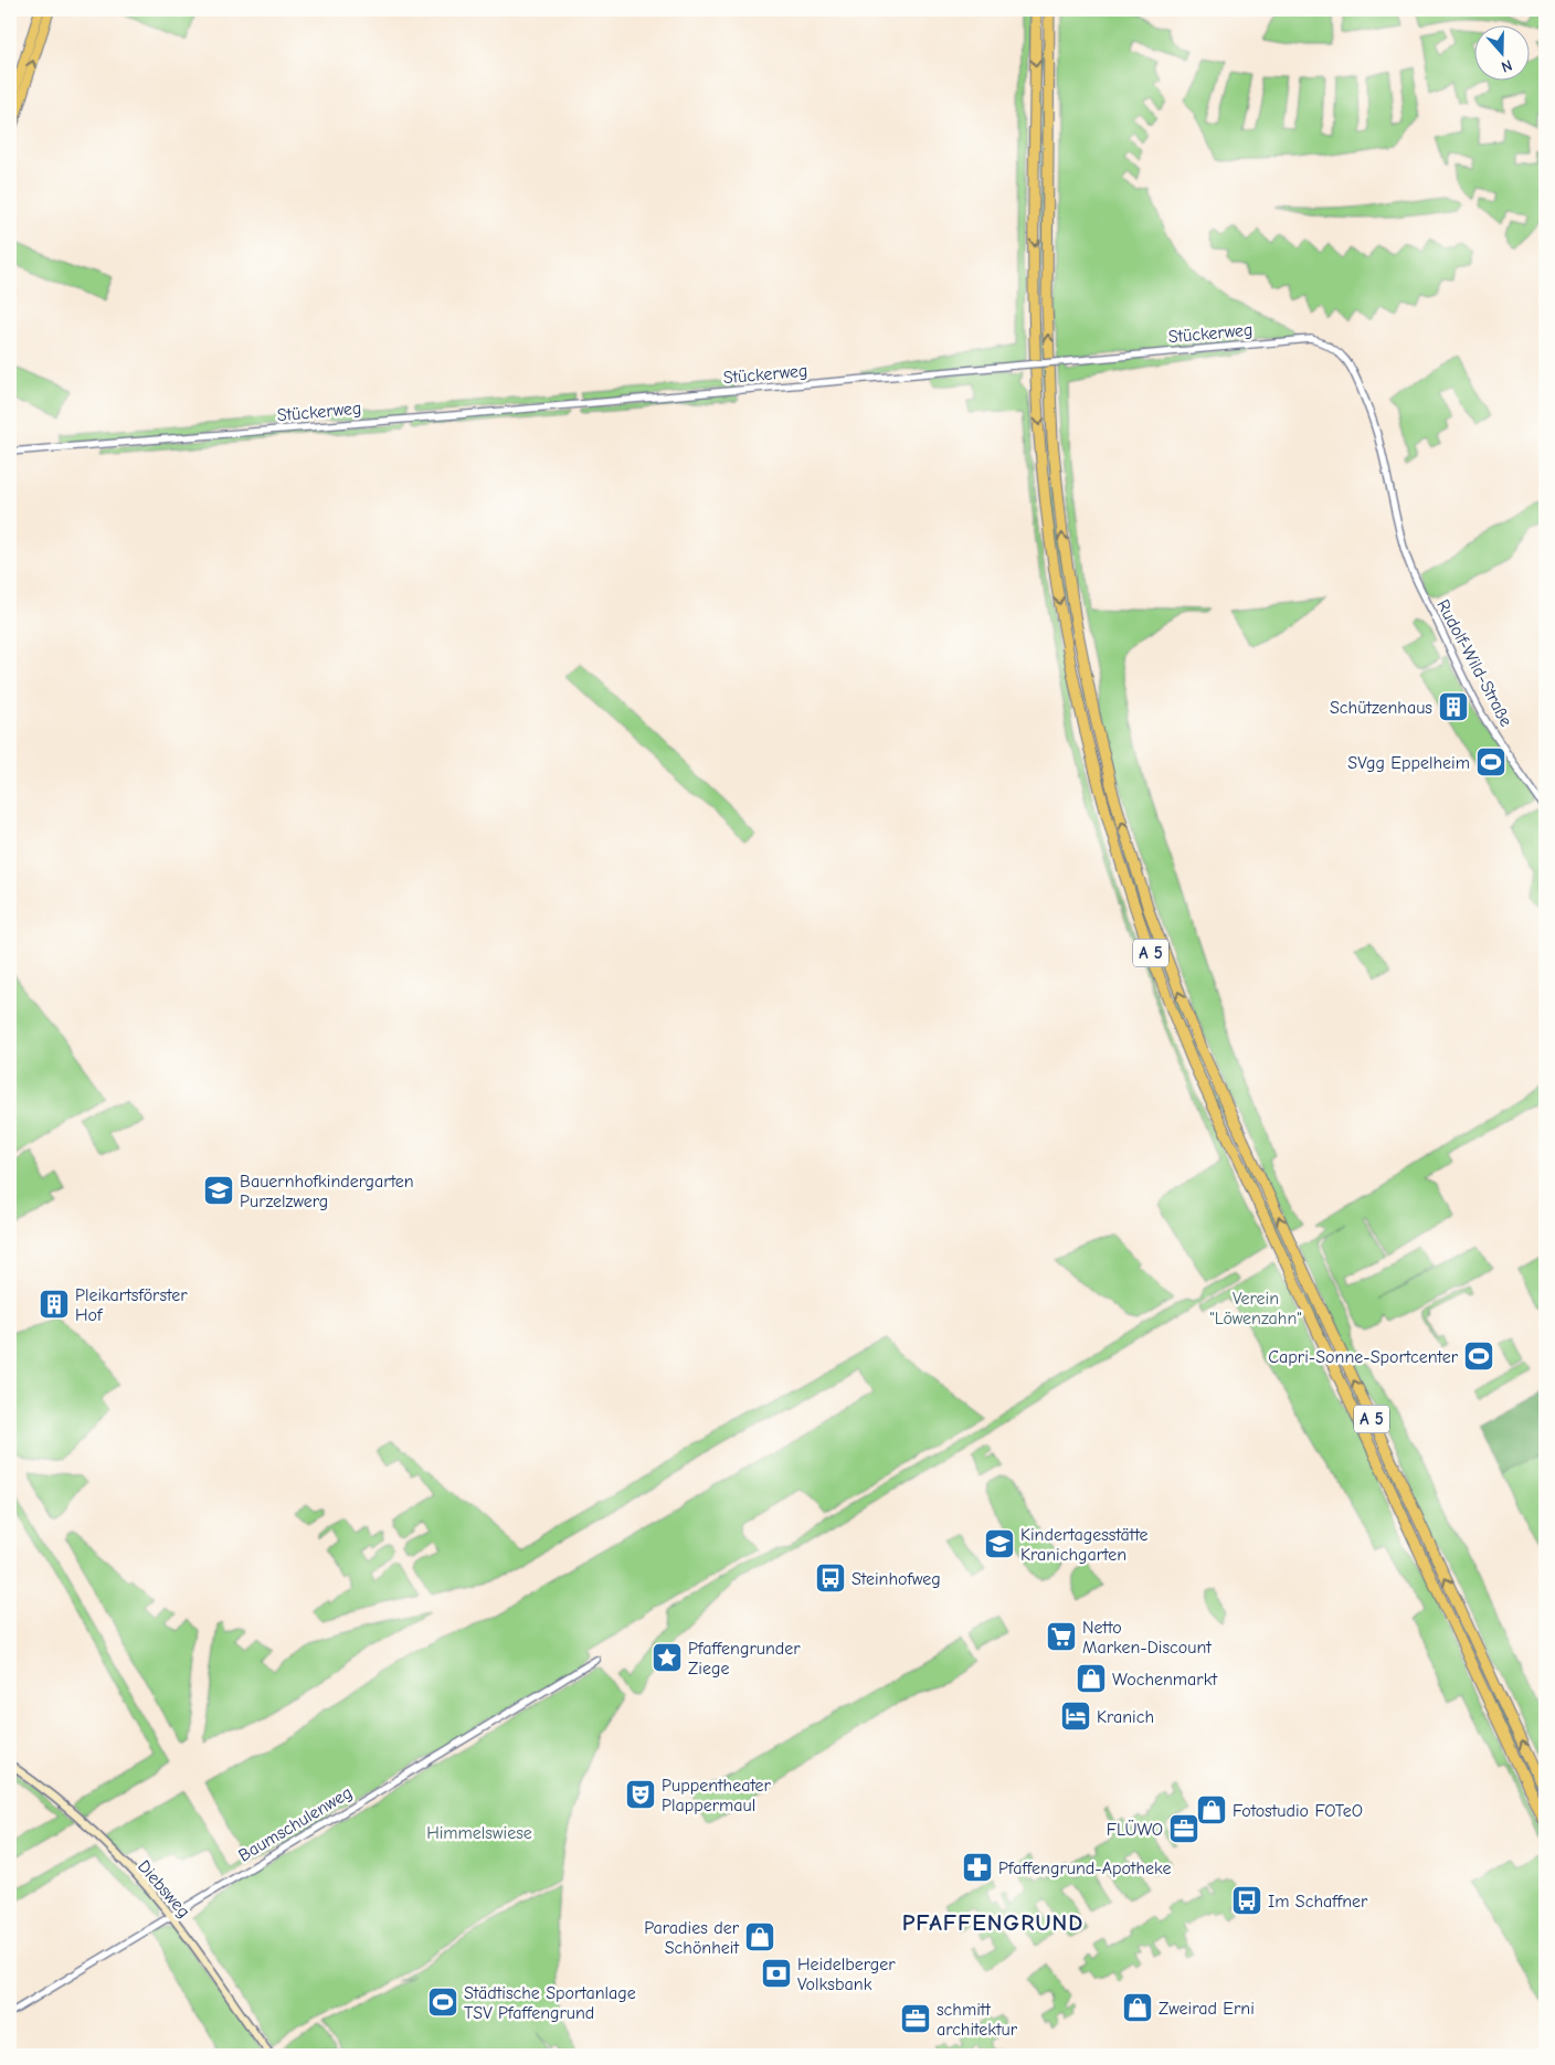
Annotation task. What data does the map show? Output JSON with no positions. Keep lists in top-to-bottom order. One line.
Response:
{"streets":{"highway":["A 5"],"main road":["Diebsweg"],"street":["Stückerweg","Rudolf-Wild-Straße","Baumschulenweg"]},"crossings":[["Stückerweg","Rudolf-Wild-Straße"],["Baumschulenweg","Diebsweg"]],"districts":["PFAFFENGRUND"],"parks":["Verein \"Löwenzahn\"","Himmelswiese"],"places":{"building":["Schützenhaus","Pleikartsförster Hof"],"sports":["SVgg Eppelheim","Capri-Sonne-Sportcenter","Städtische Sportanlage TSV Pfaffengrund"],"school or university":["Bauernhofkindergarten Purzelzwerg","Kindertagesstätte Kranichgarten"],"bus stop":["Steinhofweg","Im Schaffner"],"supermarket":["Netto Marken-Discount"],"place":["Pfaffengrunder Ziege"],"shop":["Wochenmarkt","Fotostudio FOTeO","Paradies der Schönheit","Zweirad Erni"],"hotel":["Kranich"],"theatre":["Puppentheater Plappermaul"],"office":["FLÜWO","schmitt architektur"],"pharmacy":["Pfaffengrund-Apotheke"],"bank":["Heidelberger Volksbank"]},"north":"bottom"}
